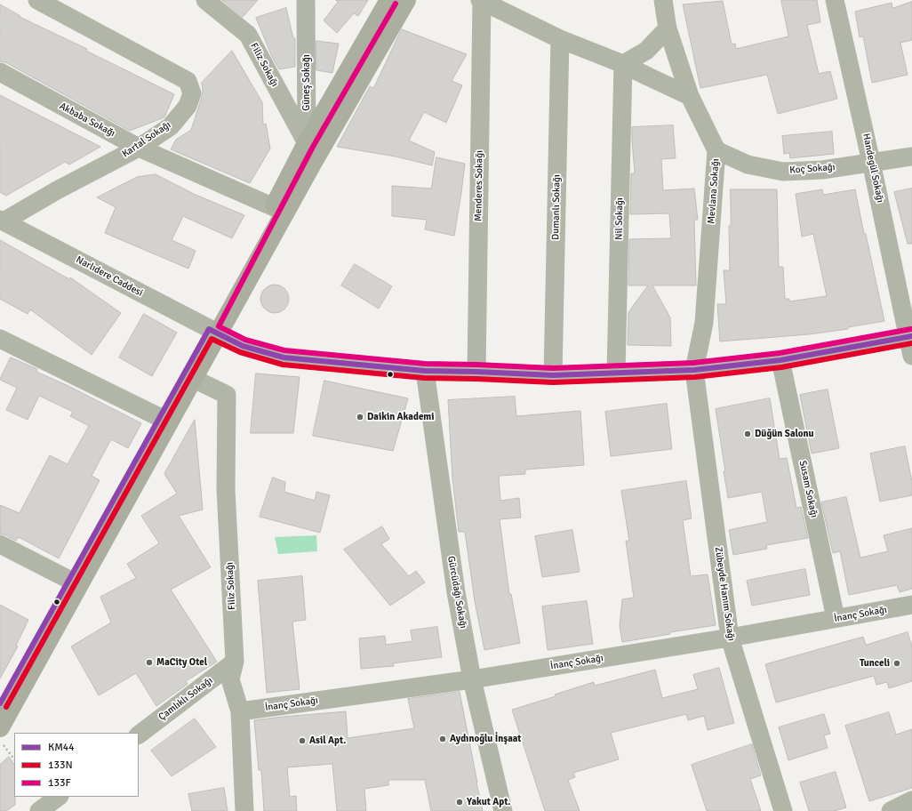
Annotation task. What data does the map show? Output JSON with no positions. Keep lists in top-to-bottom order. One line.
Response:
{"streets":{"street":["Filiz Sokağı","Güneş Sokağı","Akbaba Sokağı","Kartal Sokağı","Handegül Sokağı","Koç Sokağı","Menderes Sokağı","Mevlana Sokağı","Dumanlı Sokağı","Nil Sokağı","Narlıdere Caddesi","Susam Sokağı","Gürcüdağı Sokağı","Zübeyde Hanım Sokağı","İnanç Sokağı","Çamlıklı Sokağı"]},"crossings":[["Filiz Sokağı","Güneş Sokağı"],["Filiz Sokağı","İnanç Sokağı"],["Filiz Sokağı","Çamlıklı Sokağı"],["Akbaba Sokağı","Kartal Sokağı"],["Kartal Sokağı","Narlıdere Caddesi"],["Handegül Sokağı","Koç Sokağı"],["Handegül Sokağı","Narlıdere Caddesi"],["Koç Sokağı","Mevlana Sokağı"],["Menderes Sokağı","Narlıdere Caddesi"],["Mevlana Sokağı","Narlıdere Caddesi"],["Mevlana Sokağı","Zübeyde Hanım Sokağı"],["Dumanlı Sokağı","Narlıdere Caddesi"],["Nil Sokağı","Narlıdere Caddesi"],["Narlıdere Caddesi","Susam Sokağı"],["Narlıdere Caddesi","Gürcüdağı Sokağı"],["Narlıdere Caddesi","Zübeyde Hanım Sokağı"],["Susam Sokağı","İnanç Sokağı"],["Gürcüdağı Sokağı","İnanç Sokağı"],["Zübeyde Hanım Sokağı","İnanç Sokağı"]],"places":["Daikin Akademi","Düğün Salonu","MaCity Otel","Tunceli","Aydınoğlu İnşaat","Asil Apt.","Yakut Apt."],"lines":["transit line 133F","transit line KM44","transit line 133N"],"legend":["KM44","133N","133F"]}
